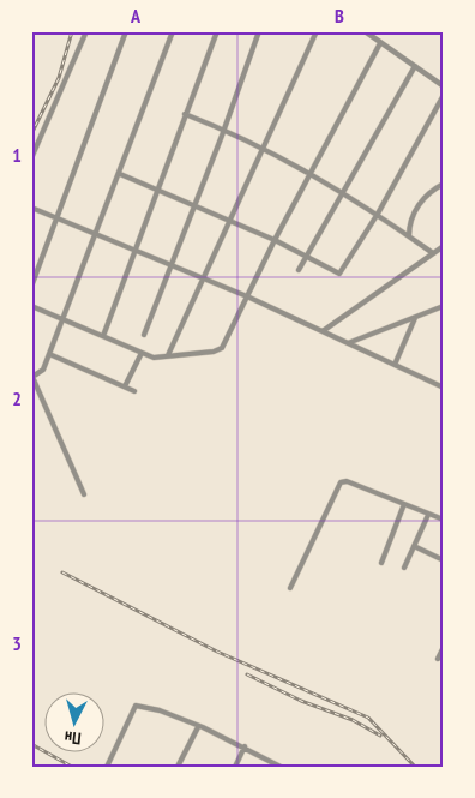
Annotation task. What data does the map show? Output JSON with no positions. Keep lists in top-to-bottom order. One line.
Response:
{"north":"bottom","grid":{"columns":["A","B"],"rows":["1","2","3"]}}
